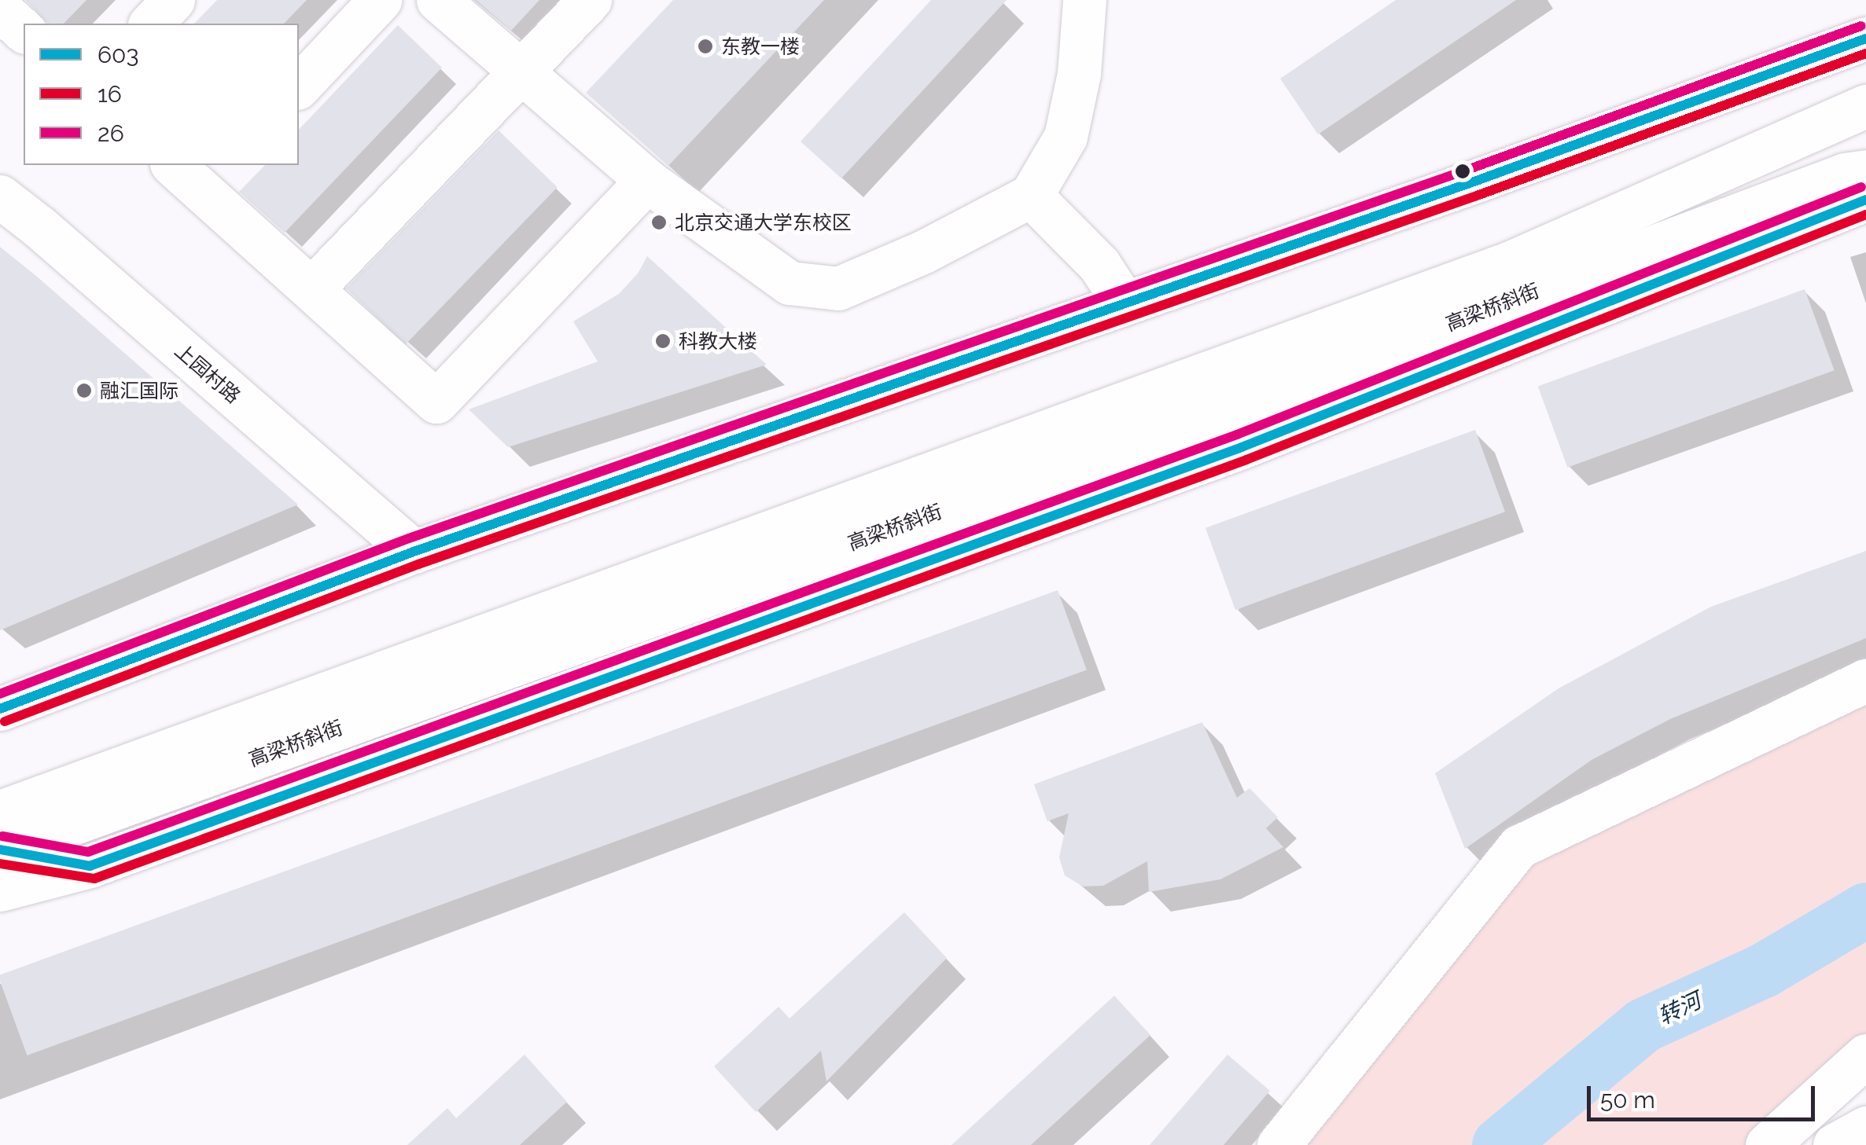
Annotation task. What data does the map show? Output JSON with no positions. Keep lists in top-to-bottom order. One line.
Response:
{"streets":{"street":["高梁桥斜街","上园村路"]},"water":["转河"],"places":["东教一楼","北京交通大学东校区","科教大楼","融汇国际"],"lines":["transit line 26","transit line 603","transit line 16"],"legend":["603","16","26"],"scale_bar":"50 m"}
